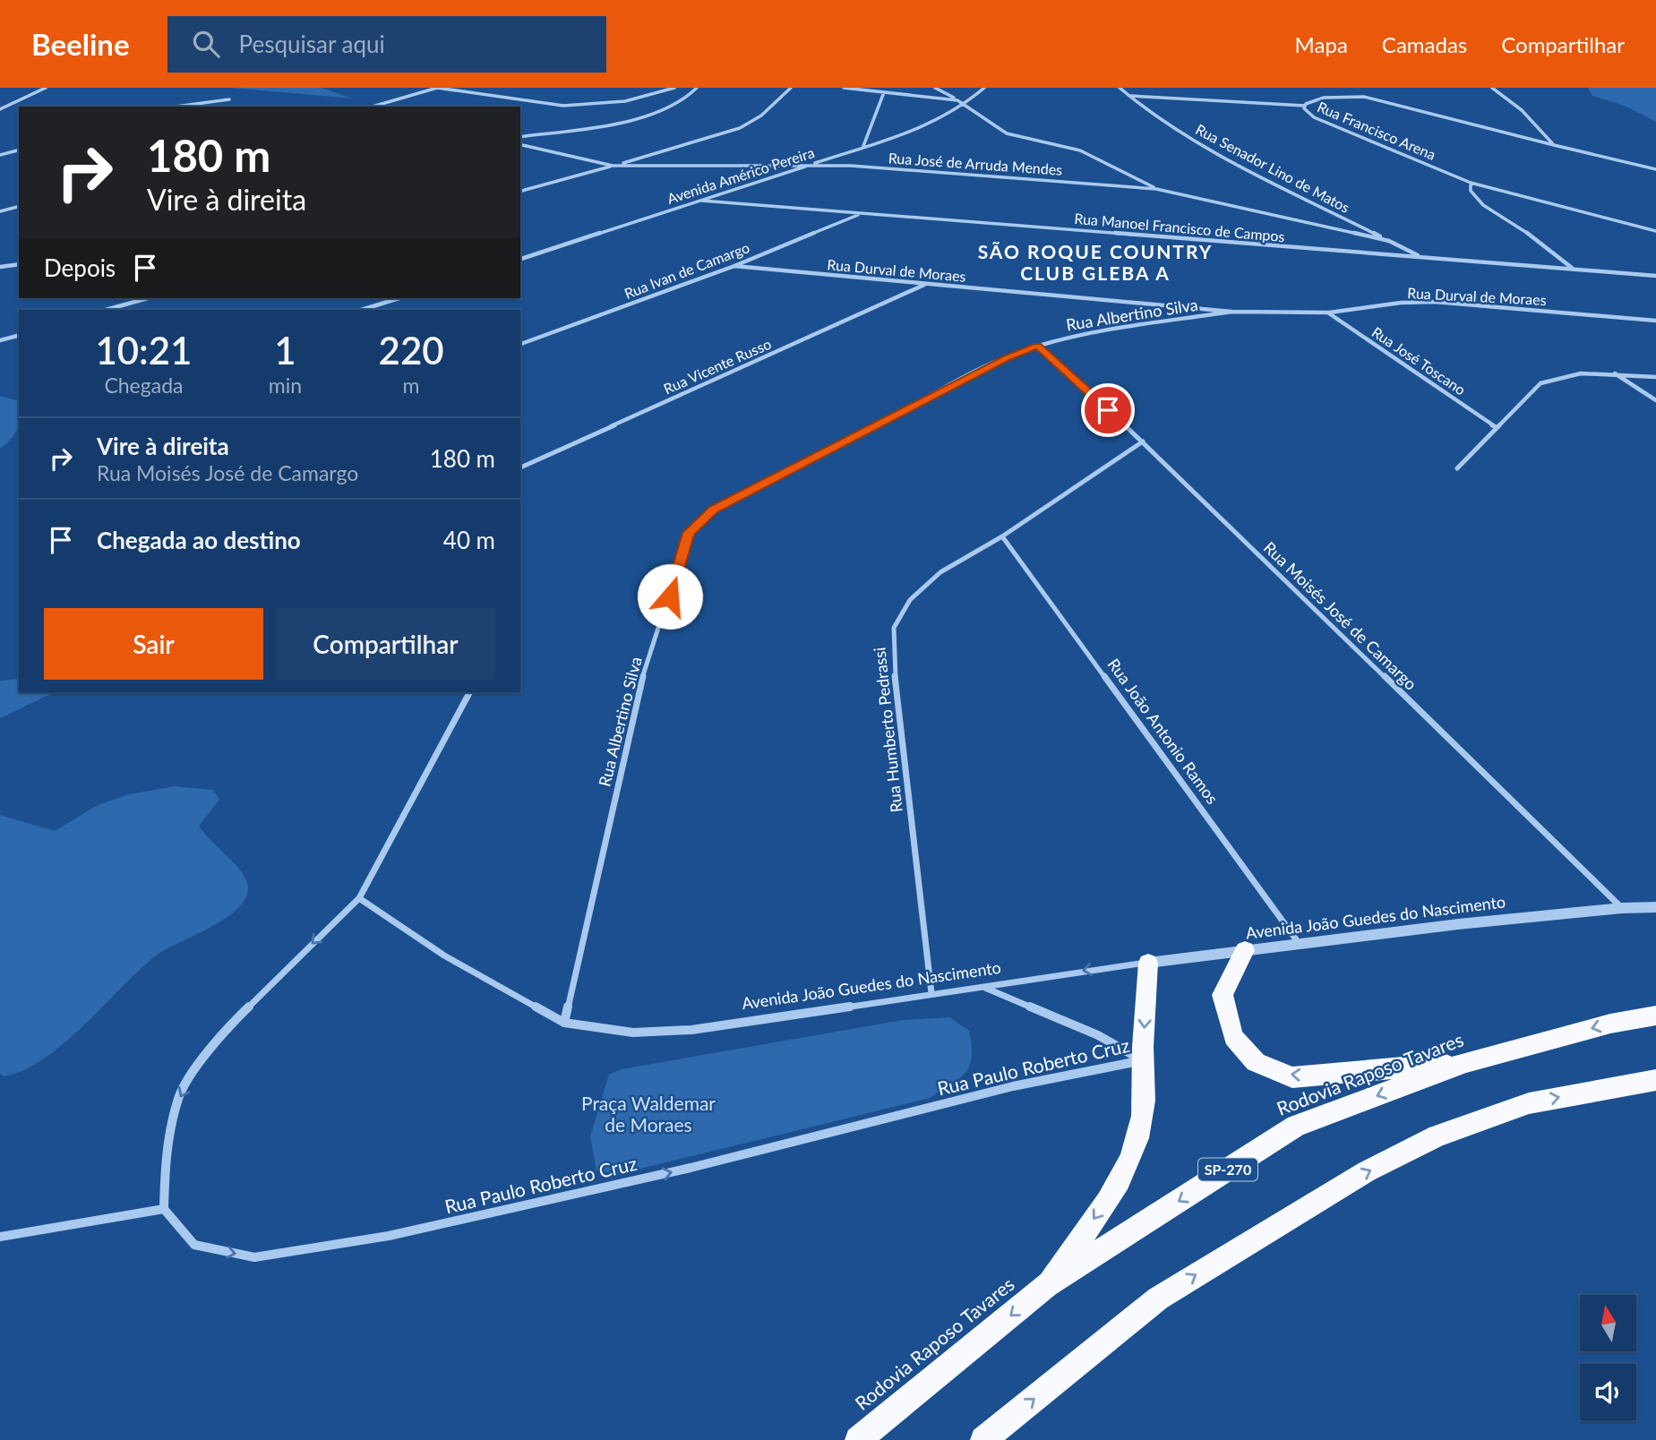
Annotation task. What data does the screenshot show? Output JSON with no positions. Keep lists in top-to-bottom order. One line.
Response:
{"streets":{"highway":["Rodovia Raposo Tavares","SP-270"],"street":["Rua Francisco Arena","Rua José de Arruda Mendes","Rua Senador Lino de Matos","Avenida Américo Pereira","Rua Manoel Francisco de Campos","Rua Ivan de Camargo","Rua Durval de Moraes","Rua Albertino Silva","Rua José Toscano","Rua Vicente Russo","Rua Moisés José de Camargo","Rua Humberto Pedrassi","Rua João Antonio Ramos","Avenida João Guedes do Nascimento","Rua Paulo Roberto Cruz"]},"crossings":[["Rua José de Arruda Mendes","Rua Senador Lino de Matos"],["Rua José de Arruda Mendes","Avenida Américo Pereira"],["Rua José de Arruda Mendes","Rua Manoel Francisco de Campos"],["Avenida Américo Pereira","Rua Manoel Francisco de Campos"],["Rua Manoel Francisco de Campos","Rua Ivan de Camargo"],["Rua Ivan de Camargo","Rua Durval de Moraes"],["Rua Durval de Moraes","Rua Albertino Silva"],["Rua Durval de Moraes","Rua José Toscano"],["Rua Durval de Moraes","Rua Vicente Russo"],["Rua Albertino Silva","Rua Moisés José de Camargo"],["Rua Albertino Silva","Avenida João Guedes do Nascimento"],["Rua Moisés José de Camargo","Rua Humberto Pedrassi"],["Rua Moisés José de Camargo","Avenida João Guedes do Nascimento"],["Rua Humberto Pedrassi","Rua João Antonio Ramos"],["Rua Humberto Pedrassi","Avenida João Guedes do Nascimento"],["Rua João Antonio Ramos","Avenida João Guedes do Nascimento"],["Avenida João Guedes do Nascimento","Rua Paulo Roberto Cruz"]],"one_way":["Rua Paulo Roberto Cruz"],"districts":["SÃO ROQUE COUNTRY CLUB GLEBA A"],"parks":["Praça Waldemar de Moraes"],"north":"top","page":{"header":"Beeline","search":"Pesquisar aqui","nav":["Mapa","Camadas","Compartilhar"],"turn":["180 m","Vire à direita"],"then":"Depois","eta":["10:21","Chegada","1","min","220","m"],"list":[{"name":"Vire à direita","note":"Rua Moisés José de Camargo","value":"180 m"},{"name":"Chegada ao destino","value":"40 m"}],"buttons":["Sair","Compartilhar"]}}
